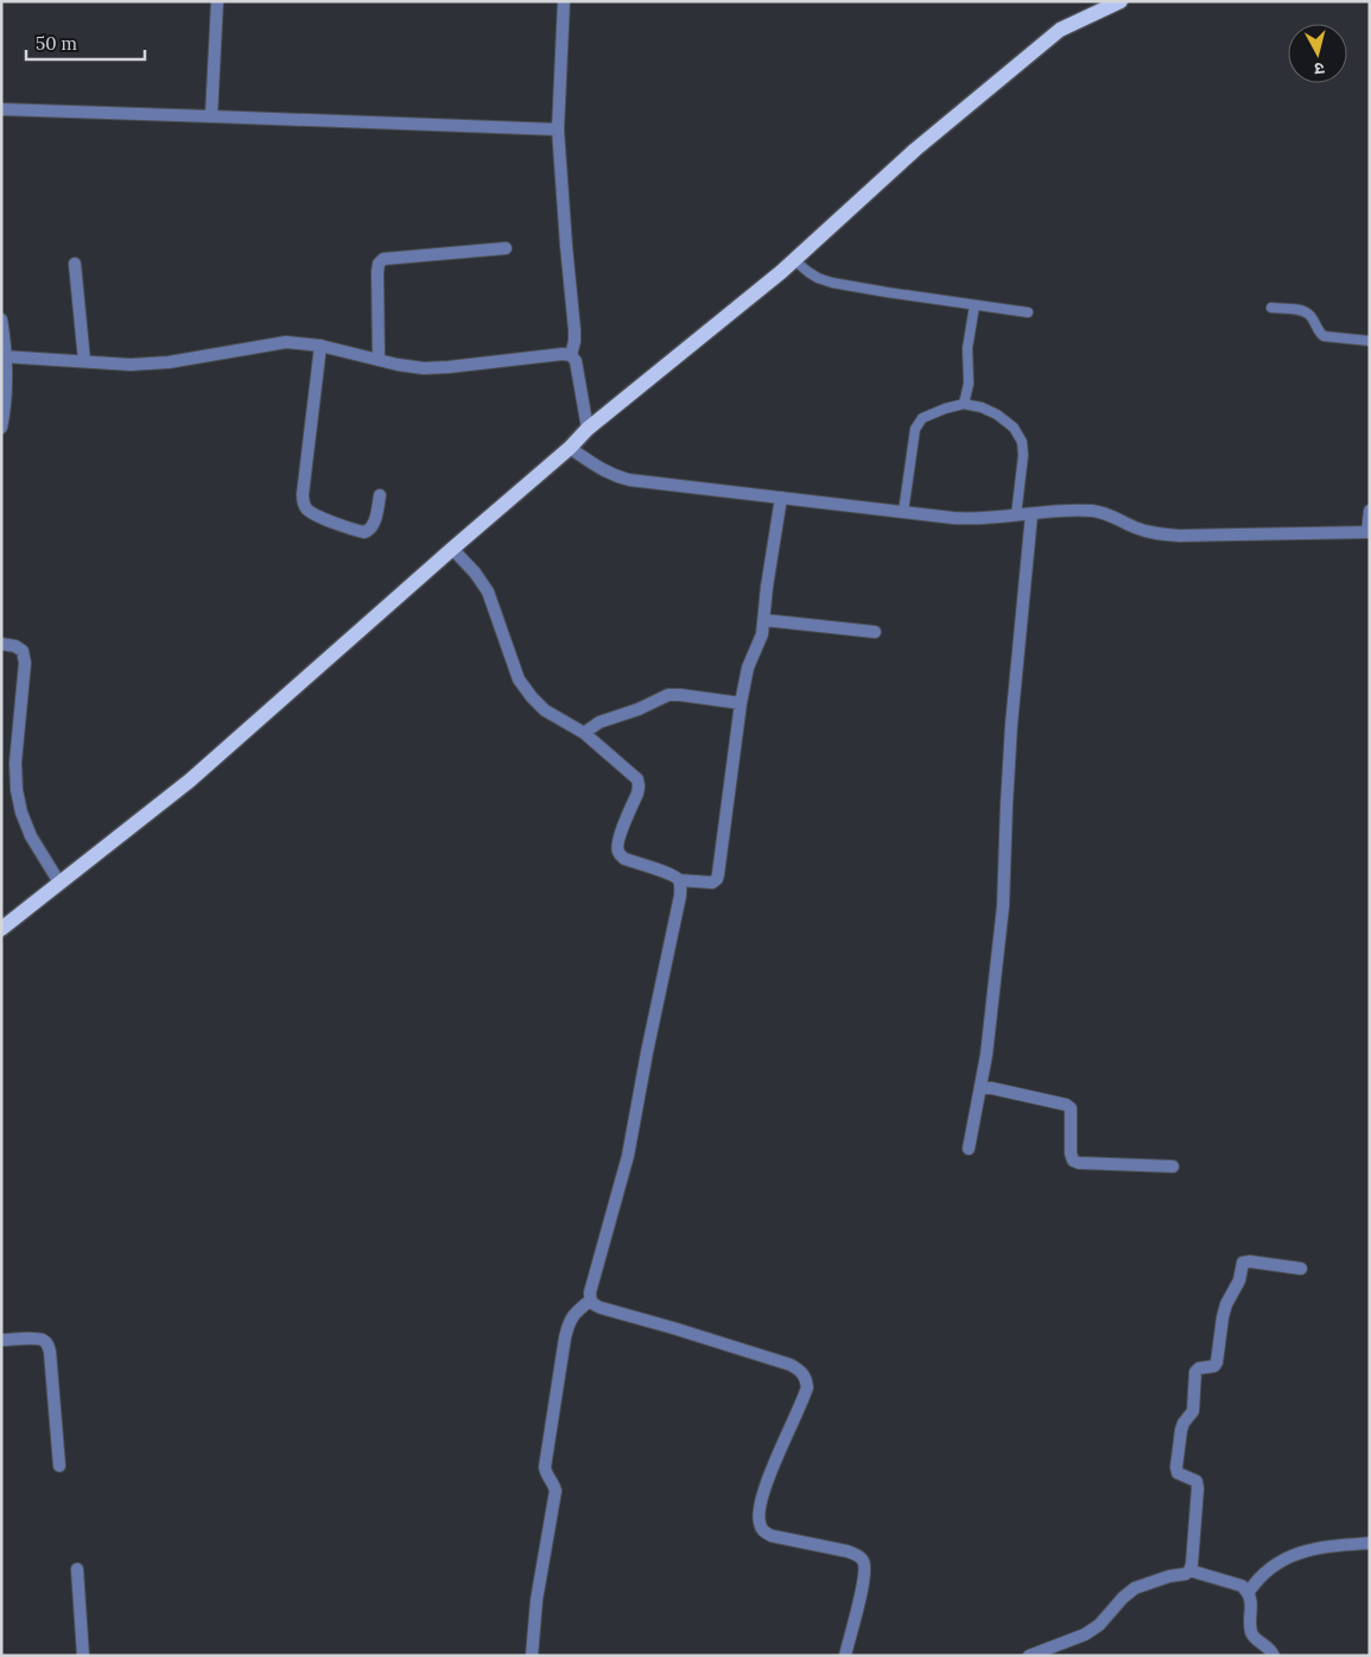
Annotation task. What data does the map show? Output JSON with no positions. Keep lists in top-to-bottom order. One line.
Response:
{"scale_bar":"50 m","north":"bottom"}
